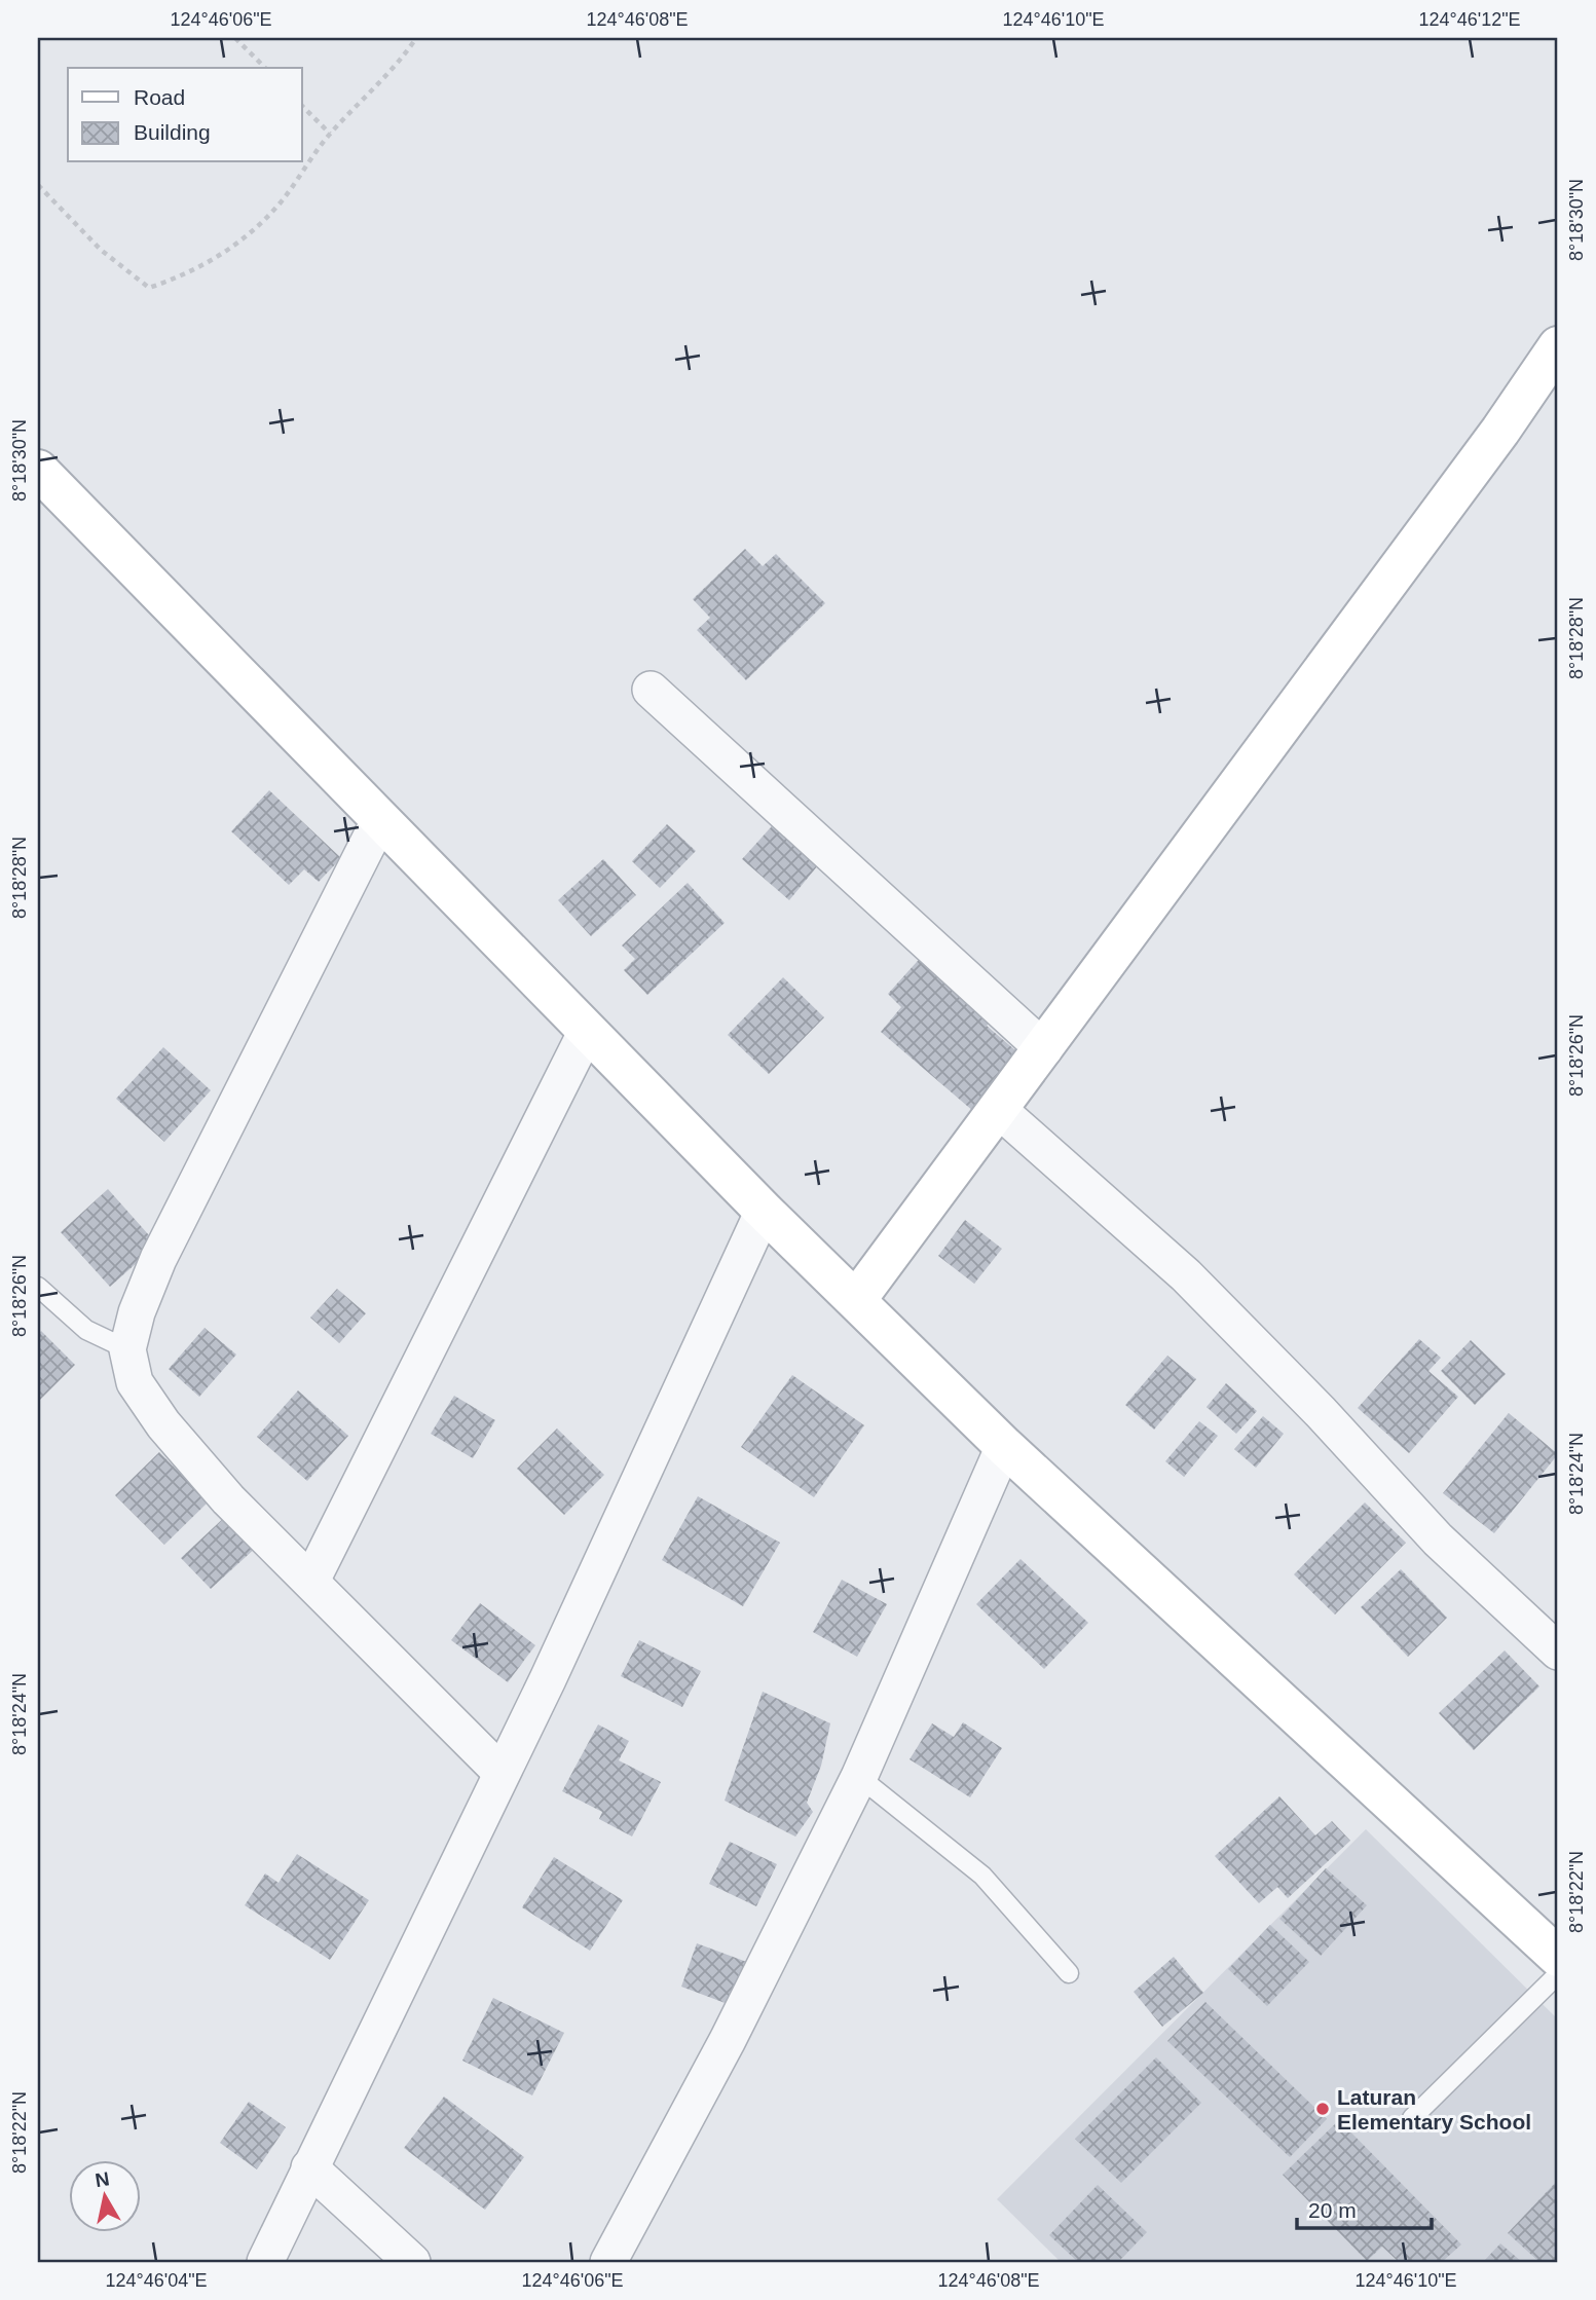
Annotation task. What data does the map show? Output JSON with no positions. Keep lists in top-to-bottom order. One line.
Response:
{"places":["Laturan Elementary School"],"legend":["Road","Building"],"scale_bar":"20 m","north":"top","coordinates":["124°46'06\"E","124°46'08\"E","124°46'10\"E","124°46'12\"E","8°18'30\"N","8°18'28\"N","8°18'26\"N","8°18'24\"N","8°18'22\"N","124°46'04\"E"]}
